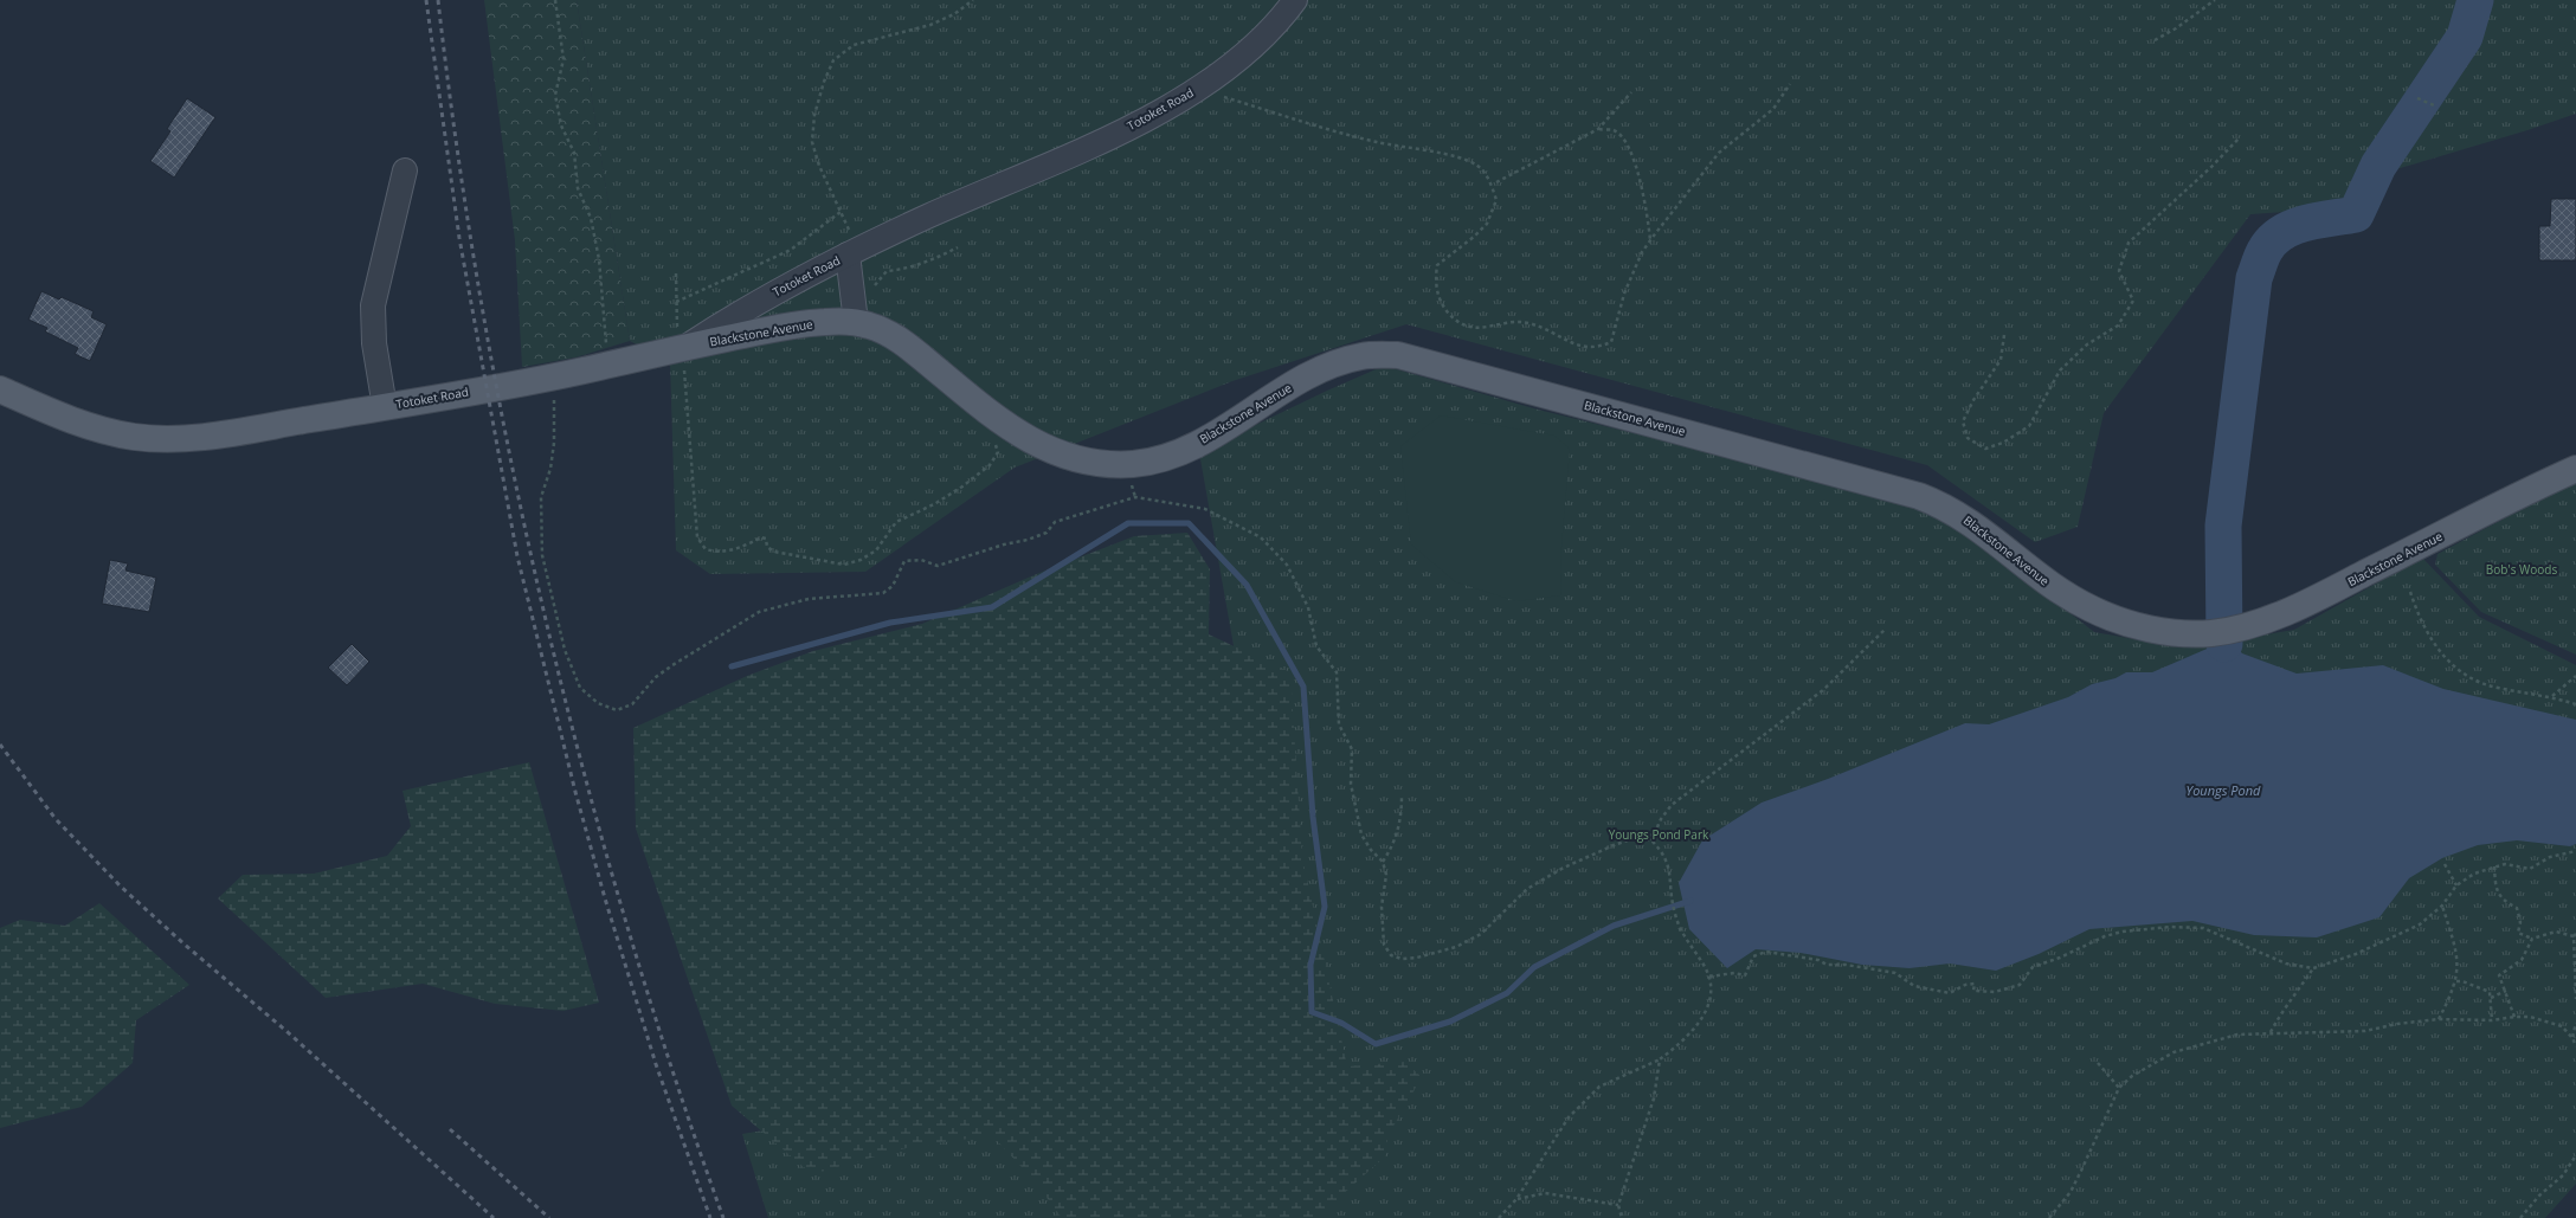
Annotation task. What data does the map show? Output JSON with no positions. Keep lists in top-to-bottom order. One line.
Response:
{"streets":{"main road":["Totoket Road","Blackstone Avenue"]},"crossings":[["Totoket Road","Blackstone Avenue"]],"water":["Youngs Pond"],"parks":["Bob's Woods","Youngs Pond Park"]}
